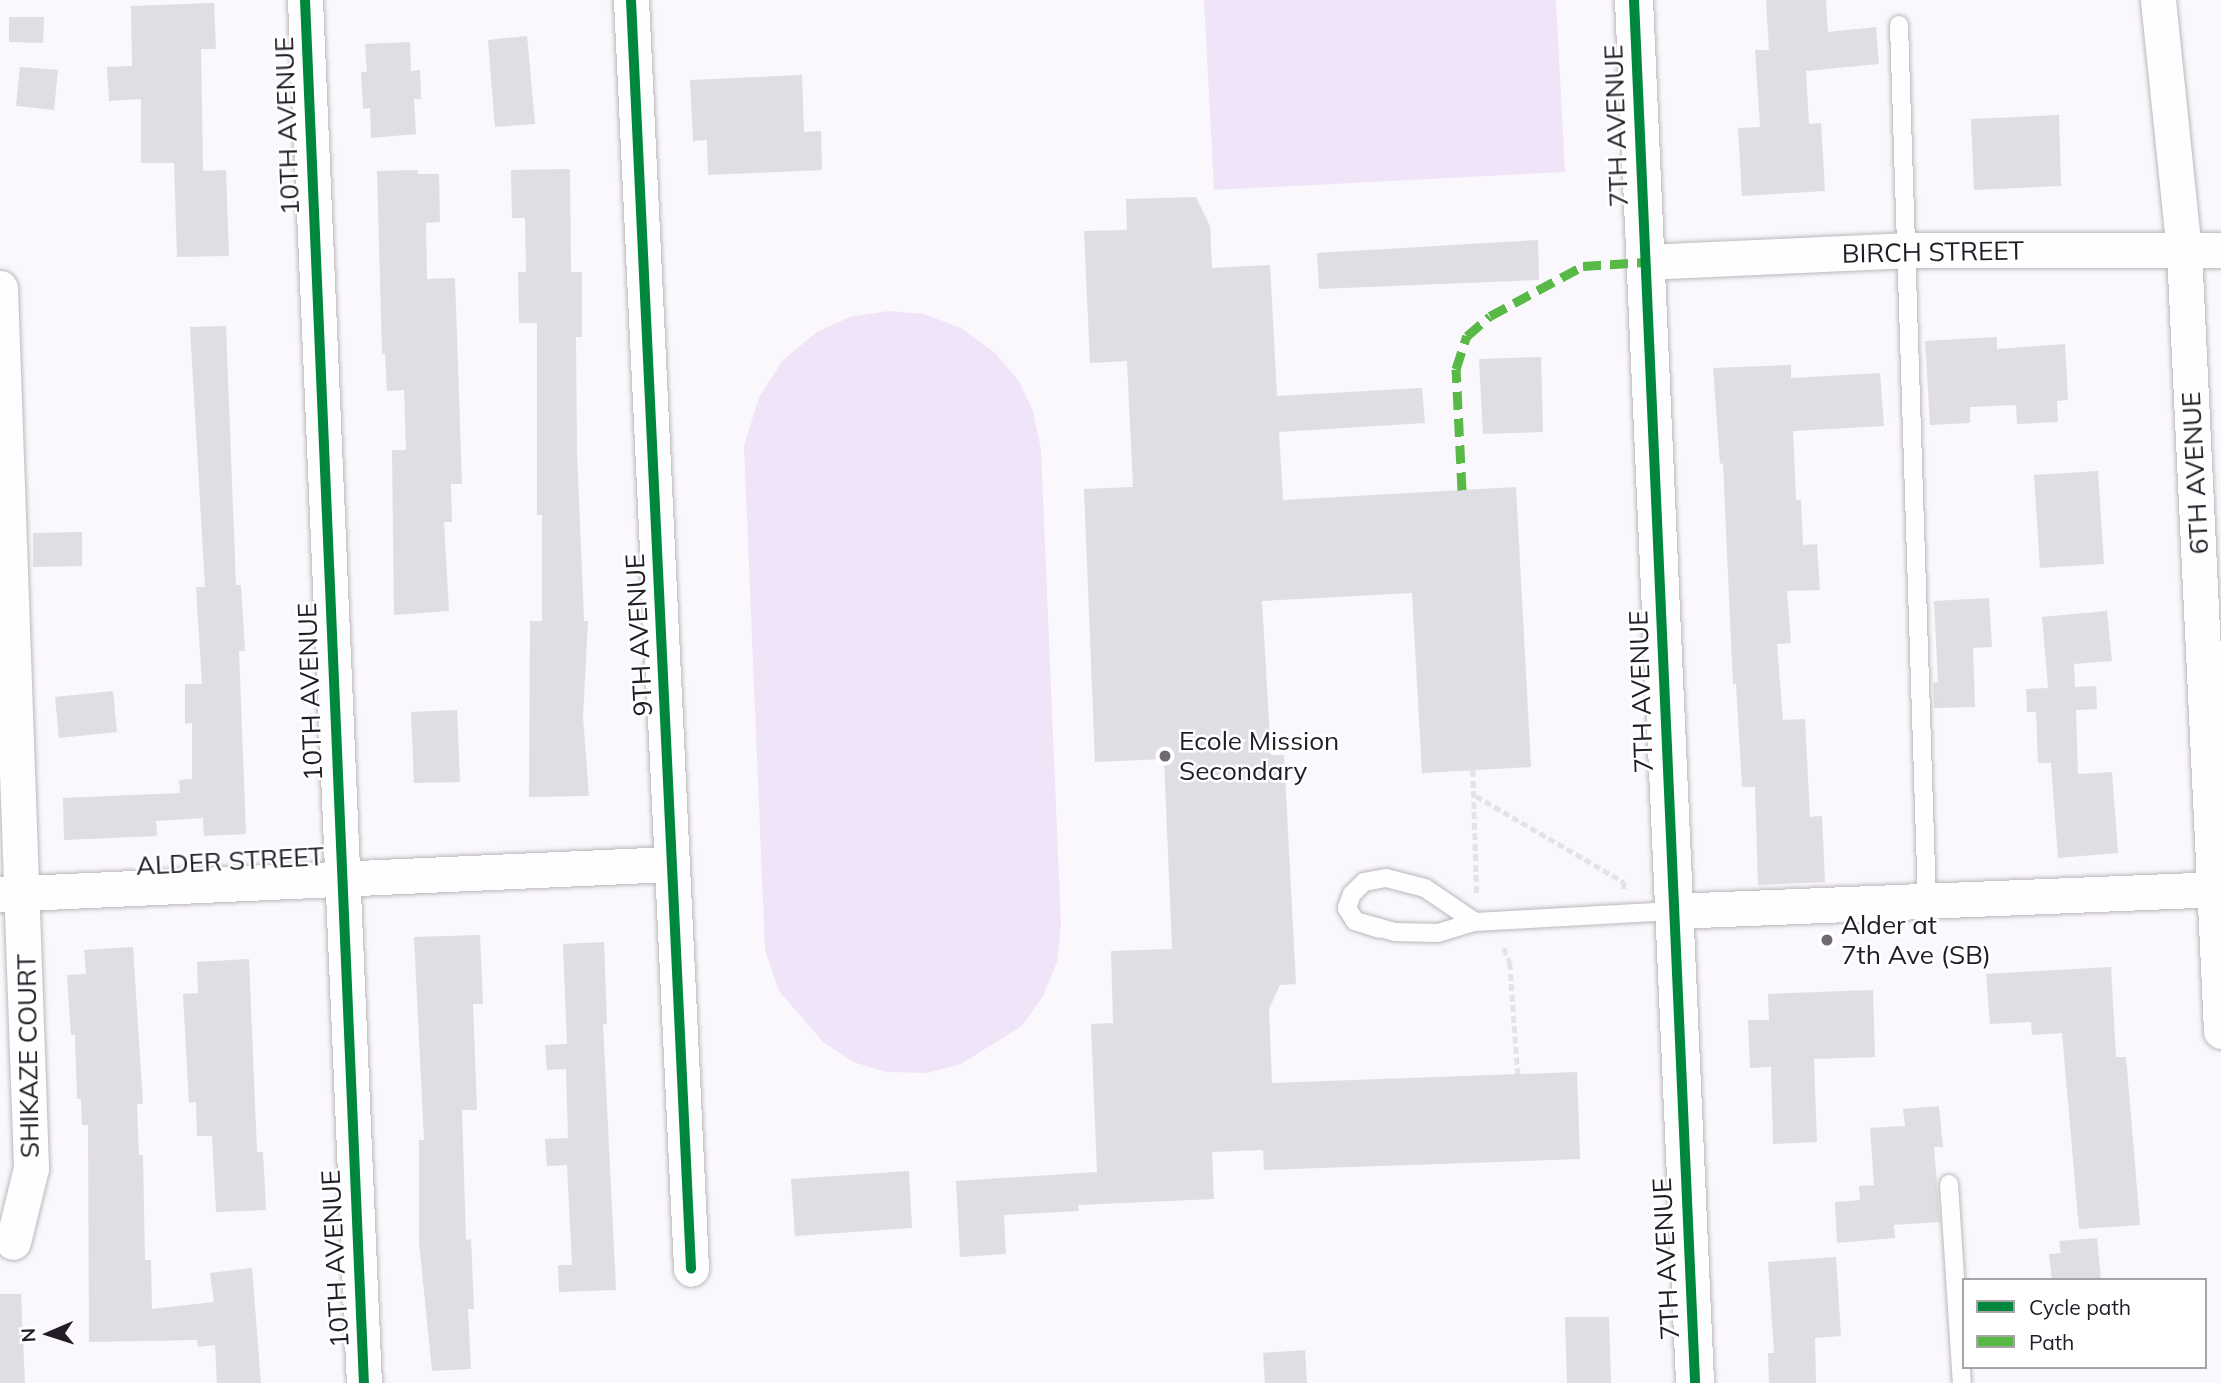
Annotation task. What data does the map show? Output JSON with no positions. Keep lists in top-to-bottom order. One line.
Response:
{"streets":{"street":["10TH AVENUE","7TH AVENUE","BIRCH STREET","6TH AVENUE","9TH AVENUE","ALDER STREET","SHIKAZE COURT"]},"crossings":[["10TH AVENUE","ALDER STREET"],["7TH AVENUE","BIRCH STREET"],["BIRCH STREET","6TH AVENUE"],["9TH AVENUE","ALDER STREET"],["ALDER STREET","SHIKAZE COURT"]],"places":["Ecole Mission Secondary","Alder at 7th Ave (SB)"],"legend":["Cycle path","Path"],"north":"left"}
